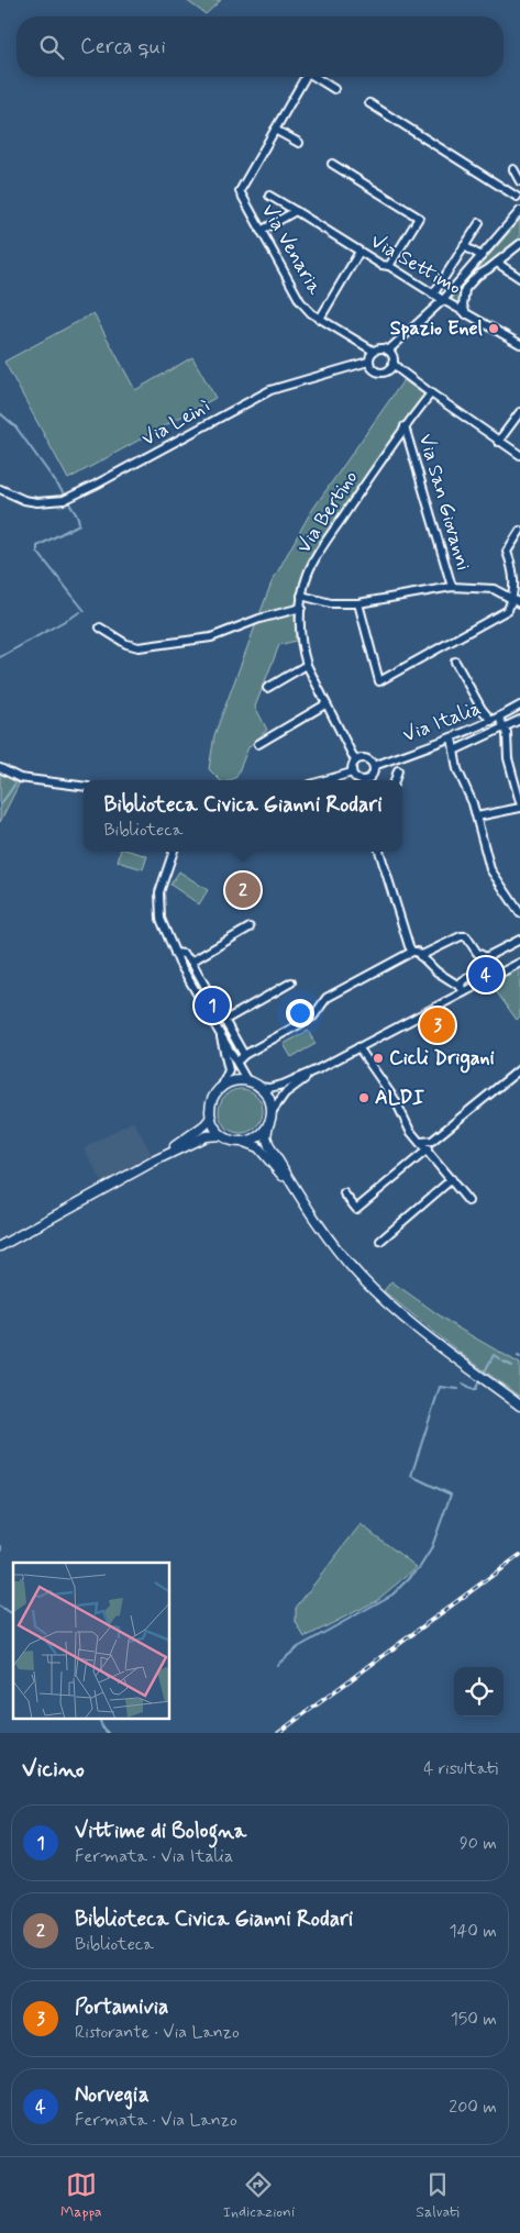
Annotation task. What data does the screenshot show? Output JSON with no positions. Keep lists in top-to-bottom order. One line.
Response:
{"streets":{"street":["Via Venaria","Via Settimo","Via Leinì","Via San Giovanni","Via Bertino","Via Italia"]},"crossings":[["Via Venaria","Via Settimo"],["Via Venaria","Via Leinì"],["Via San Giovanni","Via Bertino"]],"places":["Spazio Enel","Cicli Drigani","ALDI"],"page":{"search":"Cerca qui","popup":["Biblioteca Civica Gianni Rodari","Biblioteca"],"pins":["2","4","1","3"],"heading":["Vicino","4 risultati"],"list":[{"mark":"1","name":"Vittime di Bologna","note":"Fermata · Via Italia","value":"90 m"},{"mark":"2","name":"Biblioteca Civica Gianni Rodari","note":"Biblioteca","value":"140 m"},{"mark":"3","name":"Portamivia","note":"Ristorante · Via Lanzo","value":"150 m"},{"mark":"4","name":"Norvegia","note":"Fermata · Via Lanzo","value":"200 m"}],"nav":["Mappa","Indicazioni","Salvati"]}}
